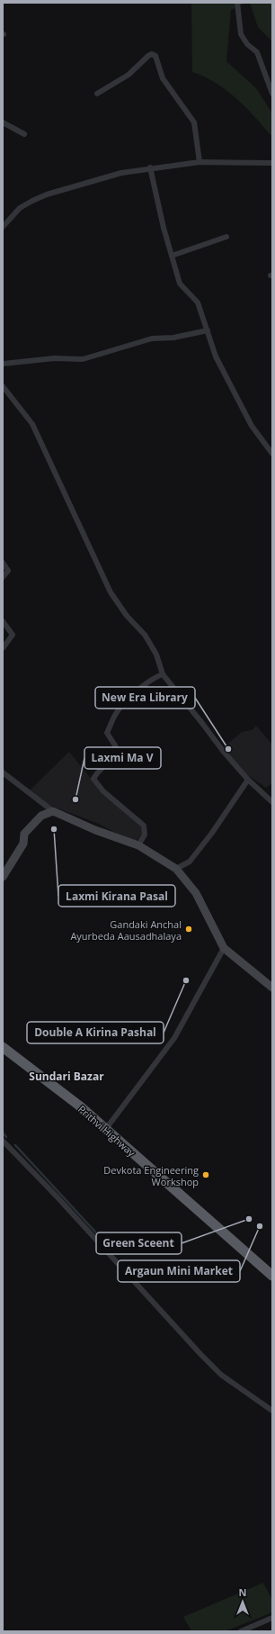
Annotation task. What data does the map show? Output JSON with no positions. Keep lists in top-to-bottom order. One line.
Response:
{"streets":{"highway":["Prithvi Highway"]},"districts":["Sundari Bazar"],"places":["New Era Library","Laxmi Ma V","Laxmi Kirana Pasal","Gandaki Anchal Ayurbeda Aausadhalaya","Double A Kirina Pashal","Devkota Engineering Workshop","Green Sceent","Argaun Mini Market"],"north":"top"}
